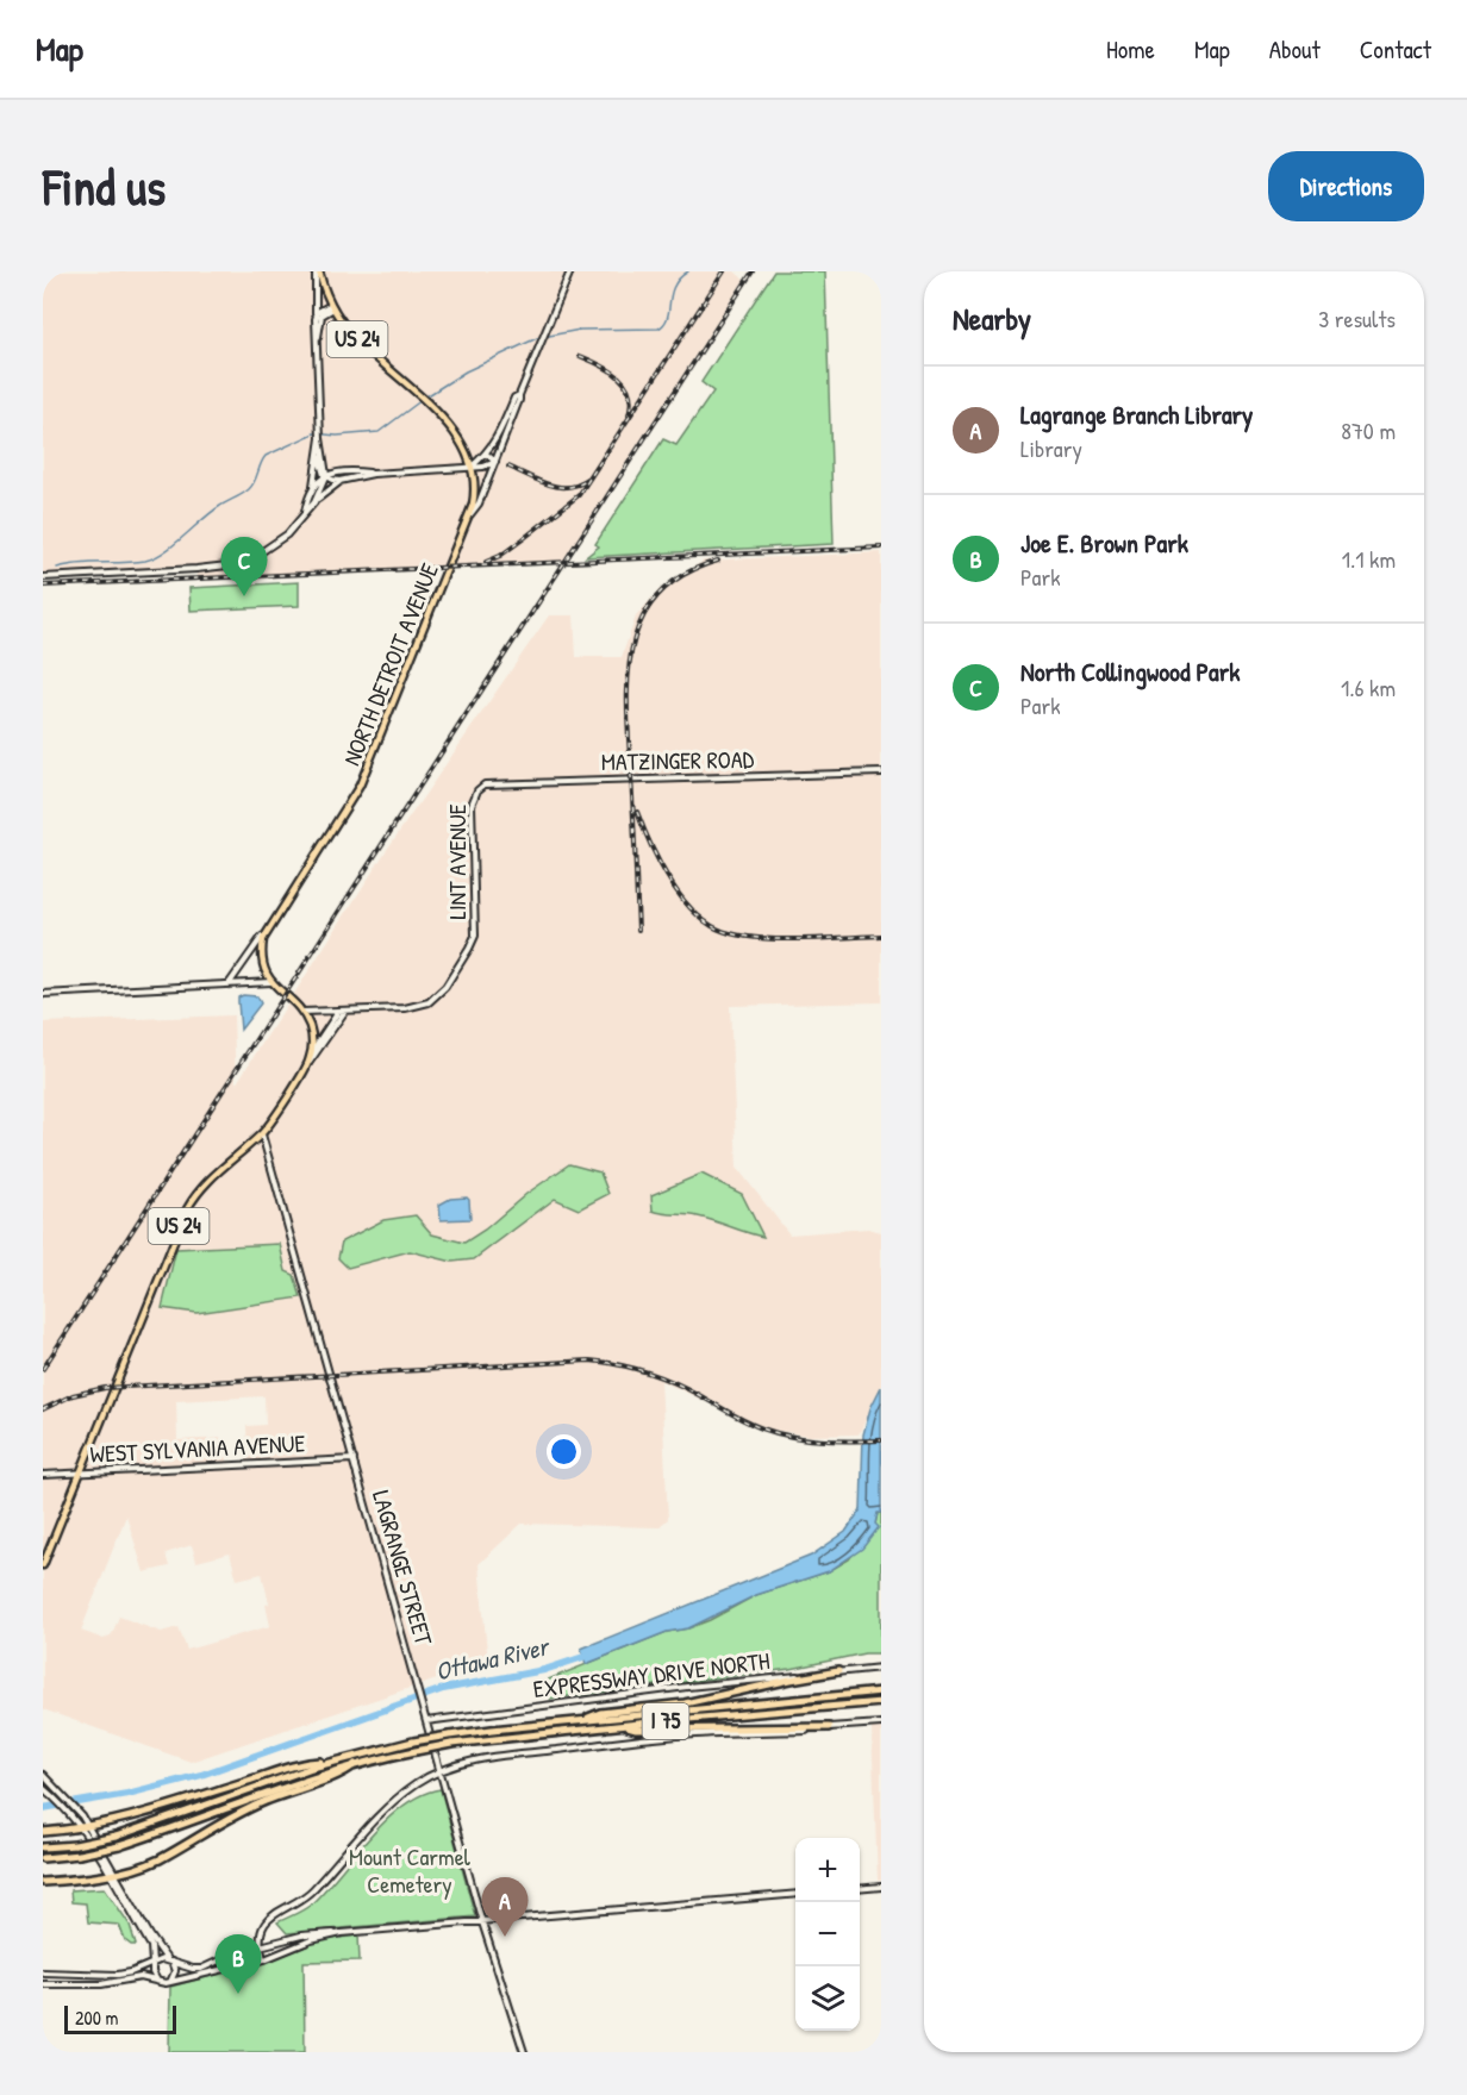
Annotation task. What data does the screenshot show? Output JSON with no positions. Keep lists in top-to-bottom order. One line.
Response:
{"streets":{"highway":["I 75"],"main road":["US 24","NORTH DETROIT AVENUE","MATZINGER ROAD","LINT AVENUE","WEST SYLVANIA AVENUE","LAGRANGE STREET","EXPRESSWAY DRIVE NORTH"]},"crossings":[["US 24","NORTH DETROIT AVENUE"],["US 24","WEST SYLVANIA AVENUE"],["US 24","LAGRANGE STREET"],["MATZINGER ROAD","LINT AVENUE"],["WEST SYLVANIA AVENUE","LAGRANGE STREET"],["LAGRANGE STREET","EXPRESSWAY DRIVE NORTH"]],"water":["Ottawa River"],"parks":["Mount Carmel Cemetery"],"scale_bar":"200 m","page":{"header":"Map","nav":["Home","Map","About","Contact"],"buttons":"Directions","title":"Find us","heading":["Nearby","3 results"],"list":[{"mark":"A","name":"Lagrange Branch Library","note":"Library","value":"870 m"},{"mark":"B","name":"Joe E. Brown Park","note":"Park","value":"1.1 km"},{"mark":"C","name":"North Collingwood Park","note":"Park","value":"1.6 km"}],"pins":["C","A","B"],"map_buttons":["+","−"],"scale":"200 m"}}
